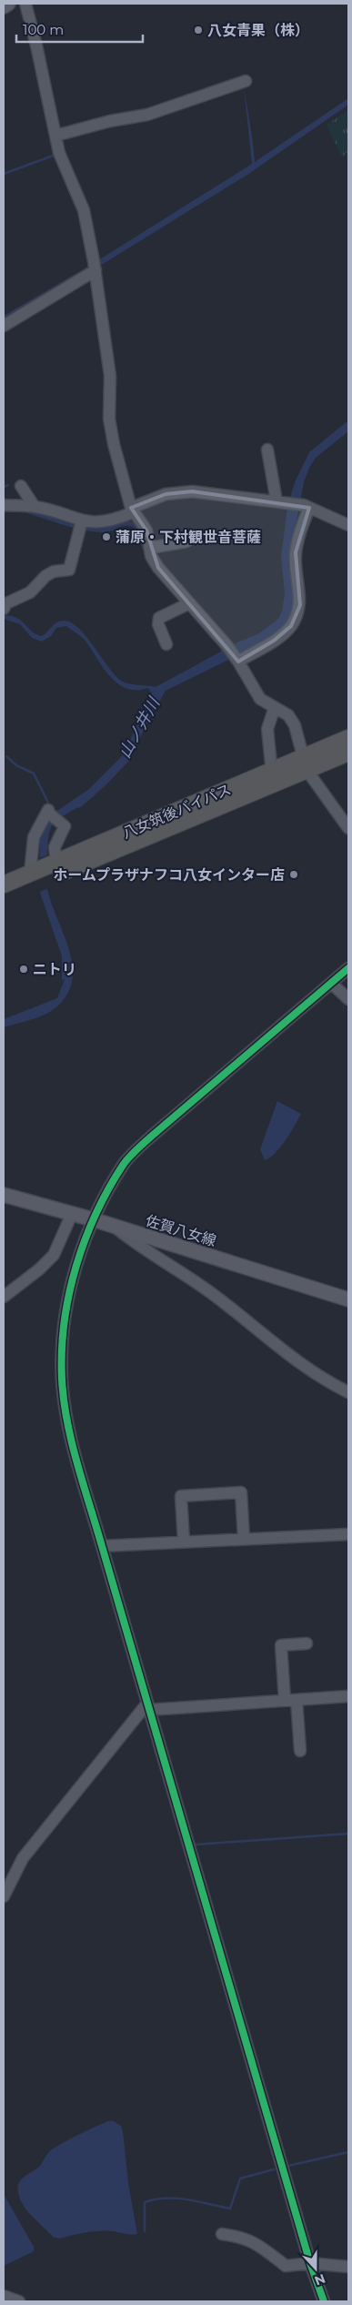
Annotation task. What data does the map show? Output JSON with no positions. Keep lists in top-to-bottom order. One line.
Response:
{"streets":{"highway":["八女筑後バイパス"],"main road":["佐賀八女線"]},"water":["山ノ井川"],"places":["八女青果（株）","蒲原・下村観世音菩薩","ホームプラザナフコ八女インター店","ニトリ"],"scale_bar":"100 m","north":"bottom"}
